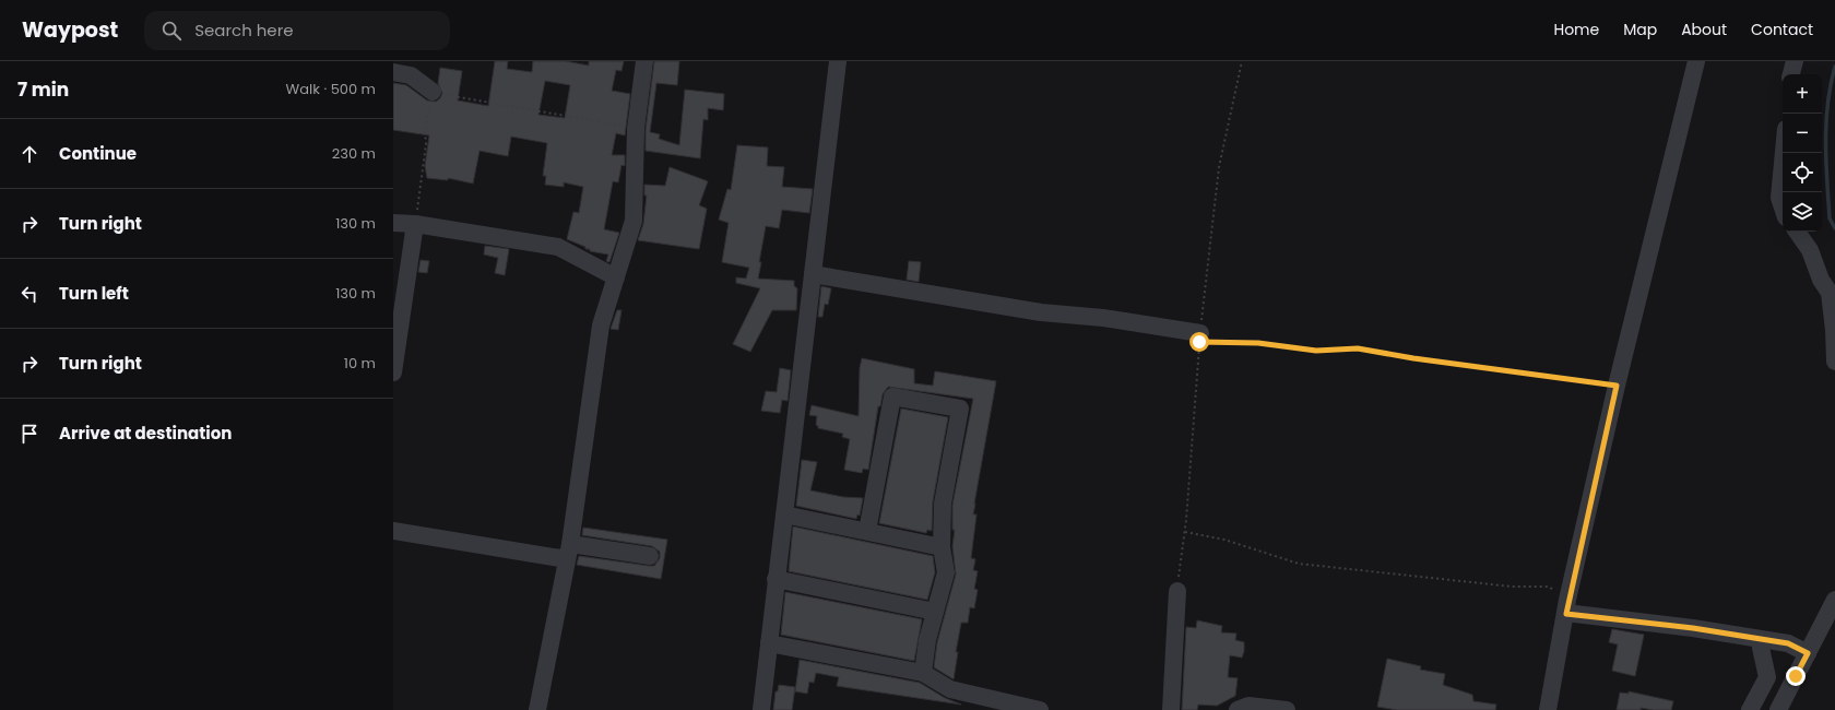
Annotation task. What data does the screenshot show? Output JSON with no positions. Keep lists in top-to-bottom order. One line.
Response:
{"page":{"header":"Waypost","search":"Search here","nav":["Home","Map","About","Contact"],"heading":["7 min","Walk · 500 m"],"map_buttons":["+","−"],"list":[["Continue","230 m"],["Turn right","130 m"],["Turn left","130 m"],["Turn right","10 m"],"Arrive at destination"]}}
